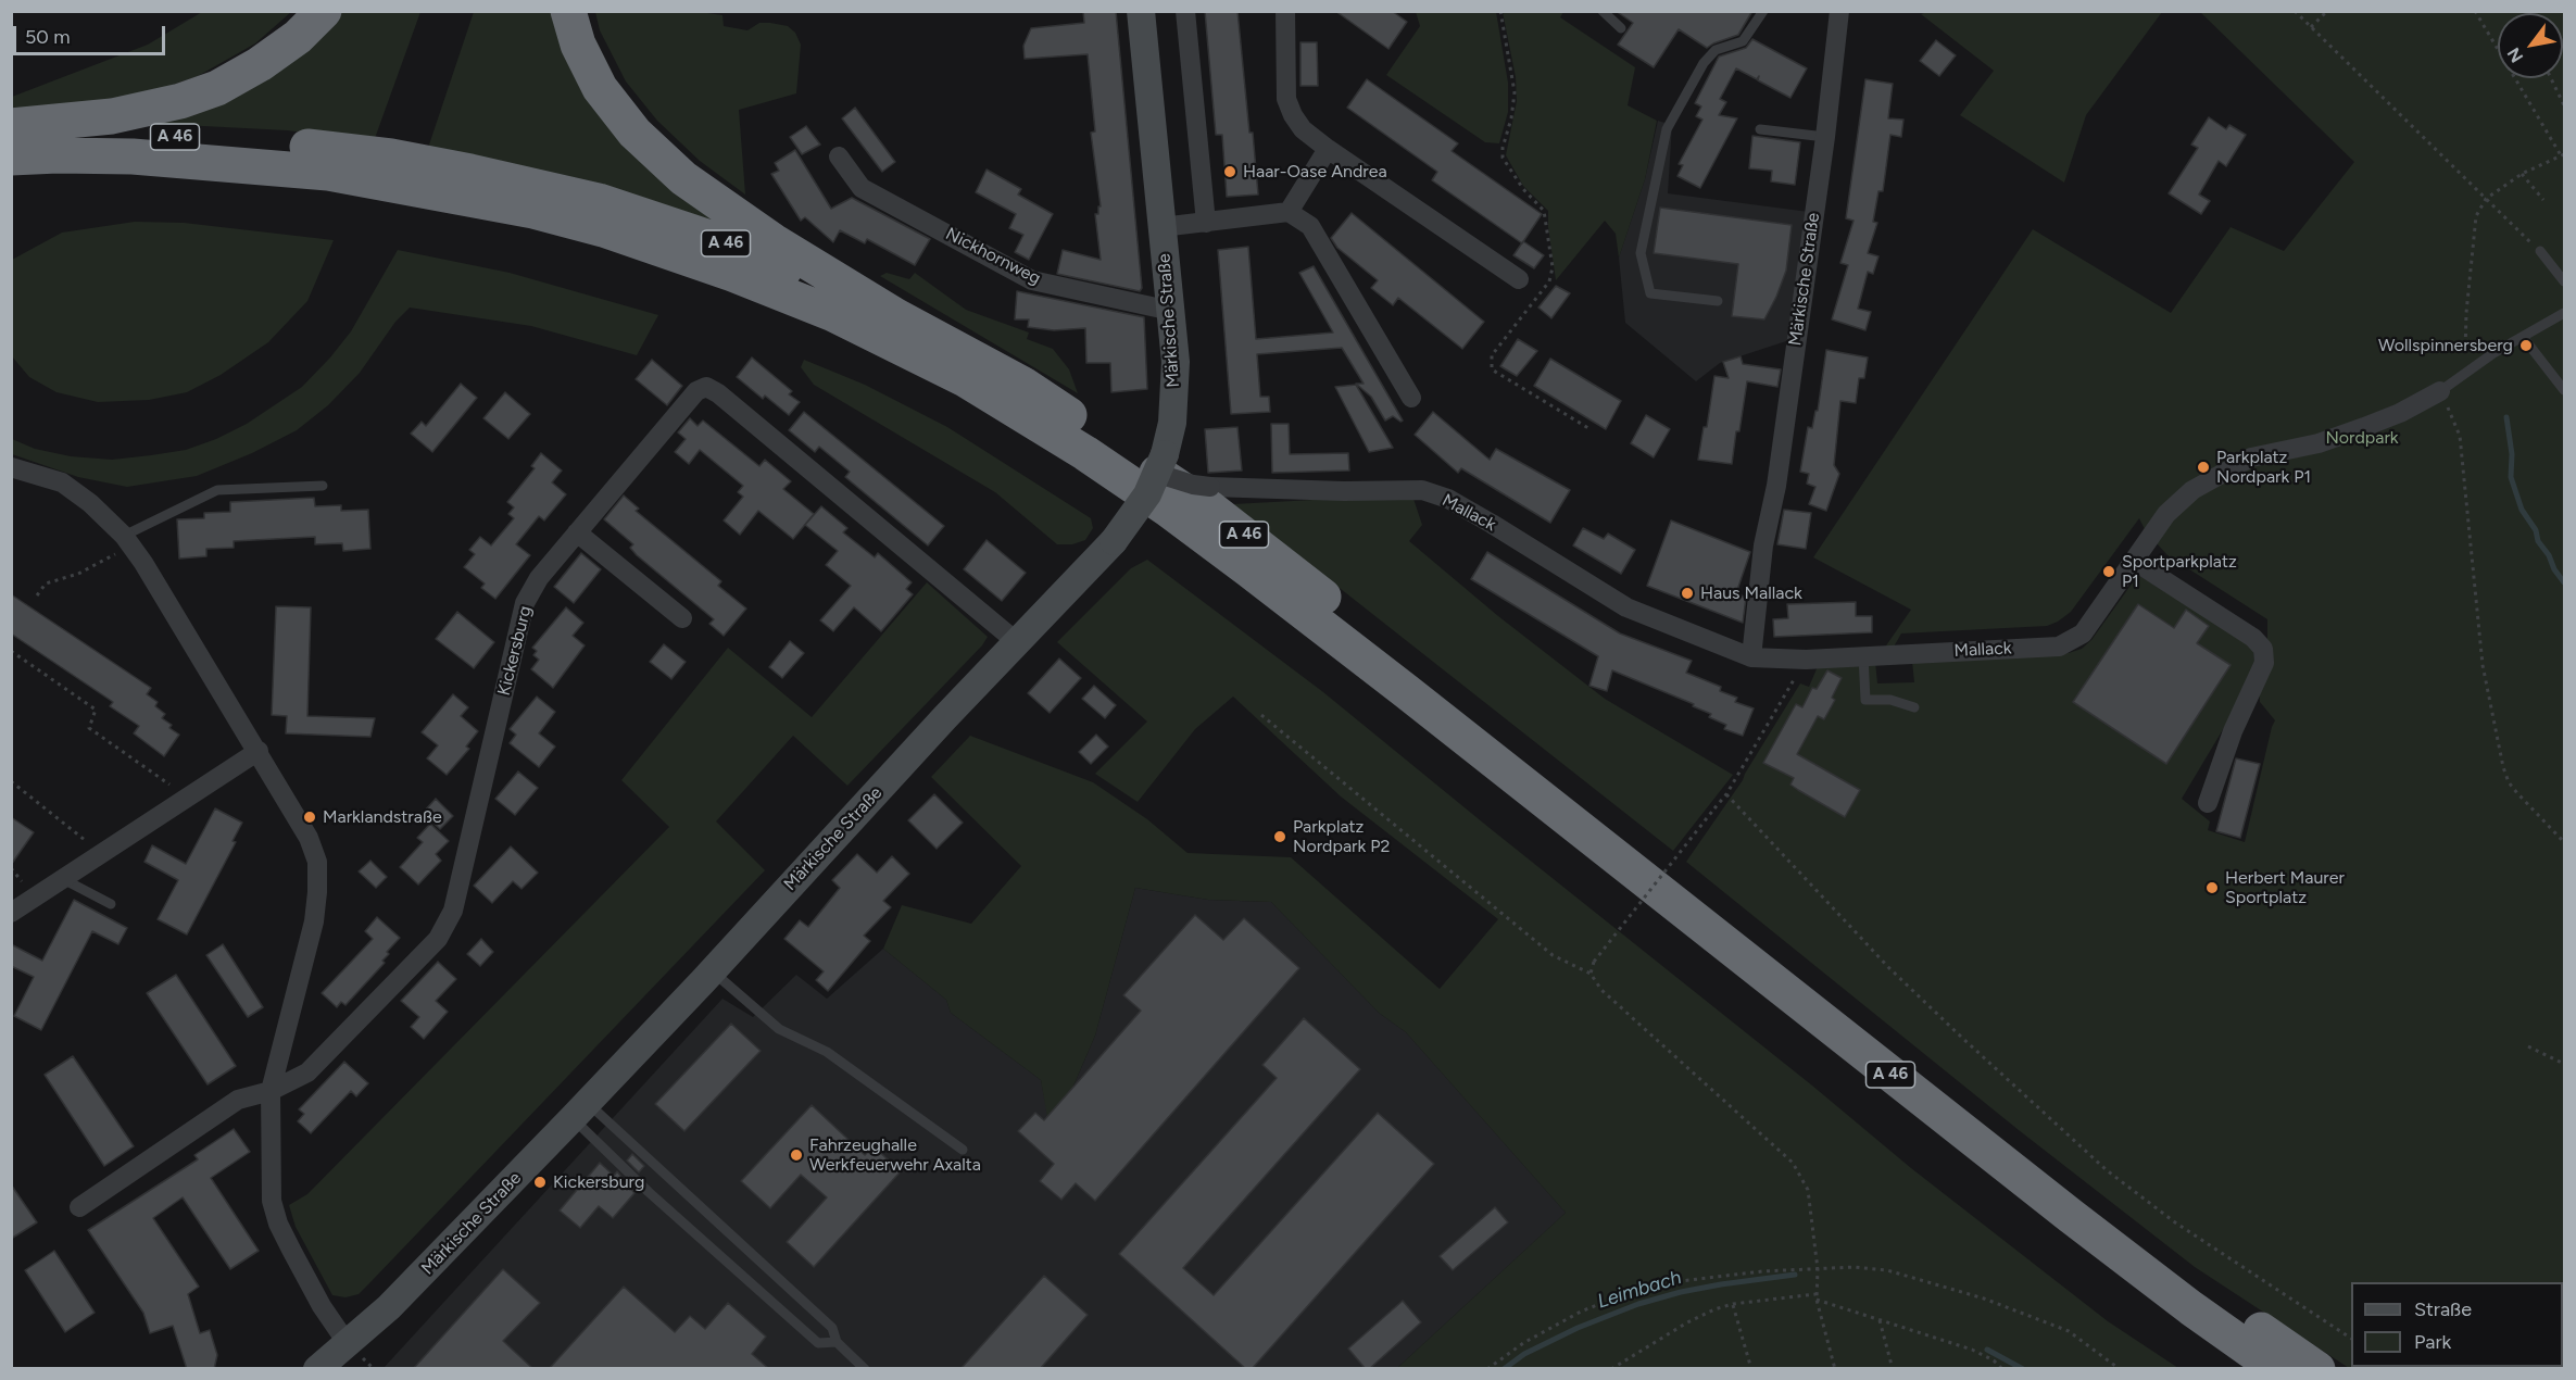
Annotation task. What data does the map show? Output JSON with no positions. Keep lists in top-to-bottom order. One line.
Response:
{"streets":{"highway":["A 46"],"main road":["Märkische Straße"],"street":["Nickhornweg","Mallack","Kickersburg"]},"crossings":[["Nickhornweg","Märkische Straße"],["Märkische Straße","Mallack"],["Märkische Straße","Kickersburg"]],"water":["Leimbach"],"parks":["Nordpark"],"places":["Haar-Oase Andrea","Wollspinnersberg","Parkplatz Nordpark P1","Sportparkplatz P1","Haus Mallack","Marklandstraße","Parkplatz Nordpark P2","Herbert Maurer Sportplatz","Fahrzeughalle Werkfeuerwehr Axalta","Kickersburg"],"legend":["Straße","Park"],"scale_bar":"50 m","north":"bottom left"}
